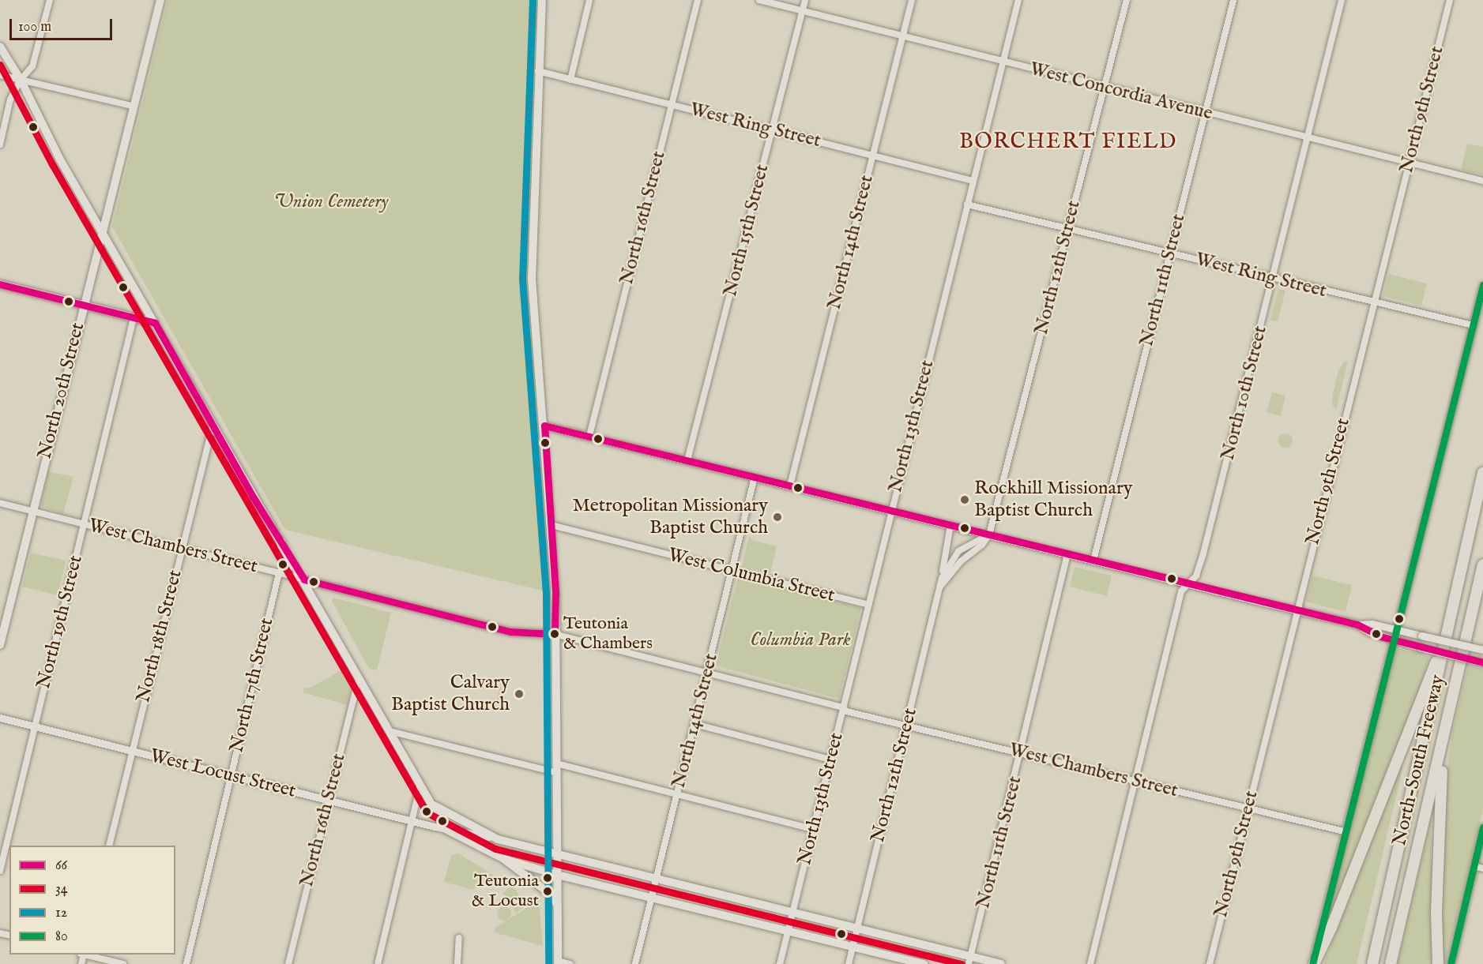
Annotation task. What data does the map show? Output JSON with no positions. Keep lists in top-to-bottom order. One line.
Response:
{"streets":{"highway":["North-South Freeway"],"main road":["North 20th Street","West Locust Street"],"street":["West Concordia Avenue","North 9th Street","West Ring Street","North 16th Street","North 15th Street","North 14th Street","North 12th Street","North 11th Street","North 10th Street","North 13th Street","West Chambers Street","West Columbia Street","North 19th Street","North 18th Street","North 17th Street"]},"crossings":[["West Concordia Avenue","North 9th Street"],["West Concordia Avenue","North 15th Street"],["West Concordia Avenue","North 14th Street"],["West Concordia Avenue","North 12th Street"],["West Concordia Avenue","North 11th Street"],["West Concordia Avenue","North 10th Street"],["West Concordia Avenue","North 13th Street"],["North 9th Street","West Ring Street"],["North 9th Street","West Chambers Street"],["West Ring Street","North 16th Street"],["West Ring Street","North 15th Street"],["West Ring Street","North 14th Street"],["West Ring Street","North 12th Street"],["West Ring Street","North 11th Street"],["West Ring Street","North 10th Street"],["West Ring Street","North 13th Street"],["North 16th Street","West Locust Street"],["North 14th Street","West Chambers Street"],["North 14th Street","West Columbia Street"],["North 14th Street","West Locust Street"],["North 12th Street","West Chambers Street"],["North 12th Street","West Locust Street"],["North 11th Street","West Chambers Street"],["North 11th Street","West Locust Street"],["North 20th Street","West Chambers Street"],["North 10th Street","West Chambers Street"],["North 13th Street","West Chambers Street"],["North 13th Street","West Columbia Street"],["North 13th Street","West Locust Street"],["West Chambers Street","North 19th Street"],["West Chambers Street","North 18th Street"],["West Chambers Street","North 17th Street"],["North 19th Street","West Locust Street"],["North 18th Street","West Locust Street"],["North 17th Street","West Locust Street"]],"districts":["BORCHERT FIELD"],"parks":["Union Cemetery","Columbia Park"],"places":["Rockhill Missionary Baptist Church","Metropolitan Missionary Baptist Church","Teutonia & Chambers","Calvary Baptist Church","Teutonia & Locust"],"lines":["transit line 12","transit line 34","transit line 66","transit line 80"],"legend":["66","34","12","80"],"scale_bar":"100 m"}
